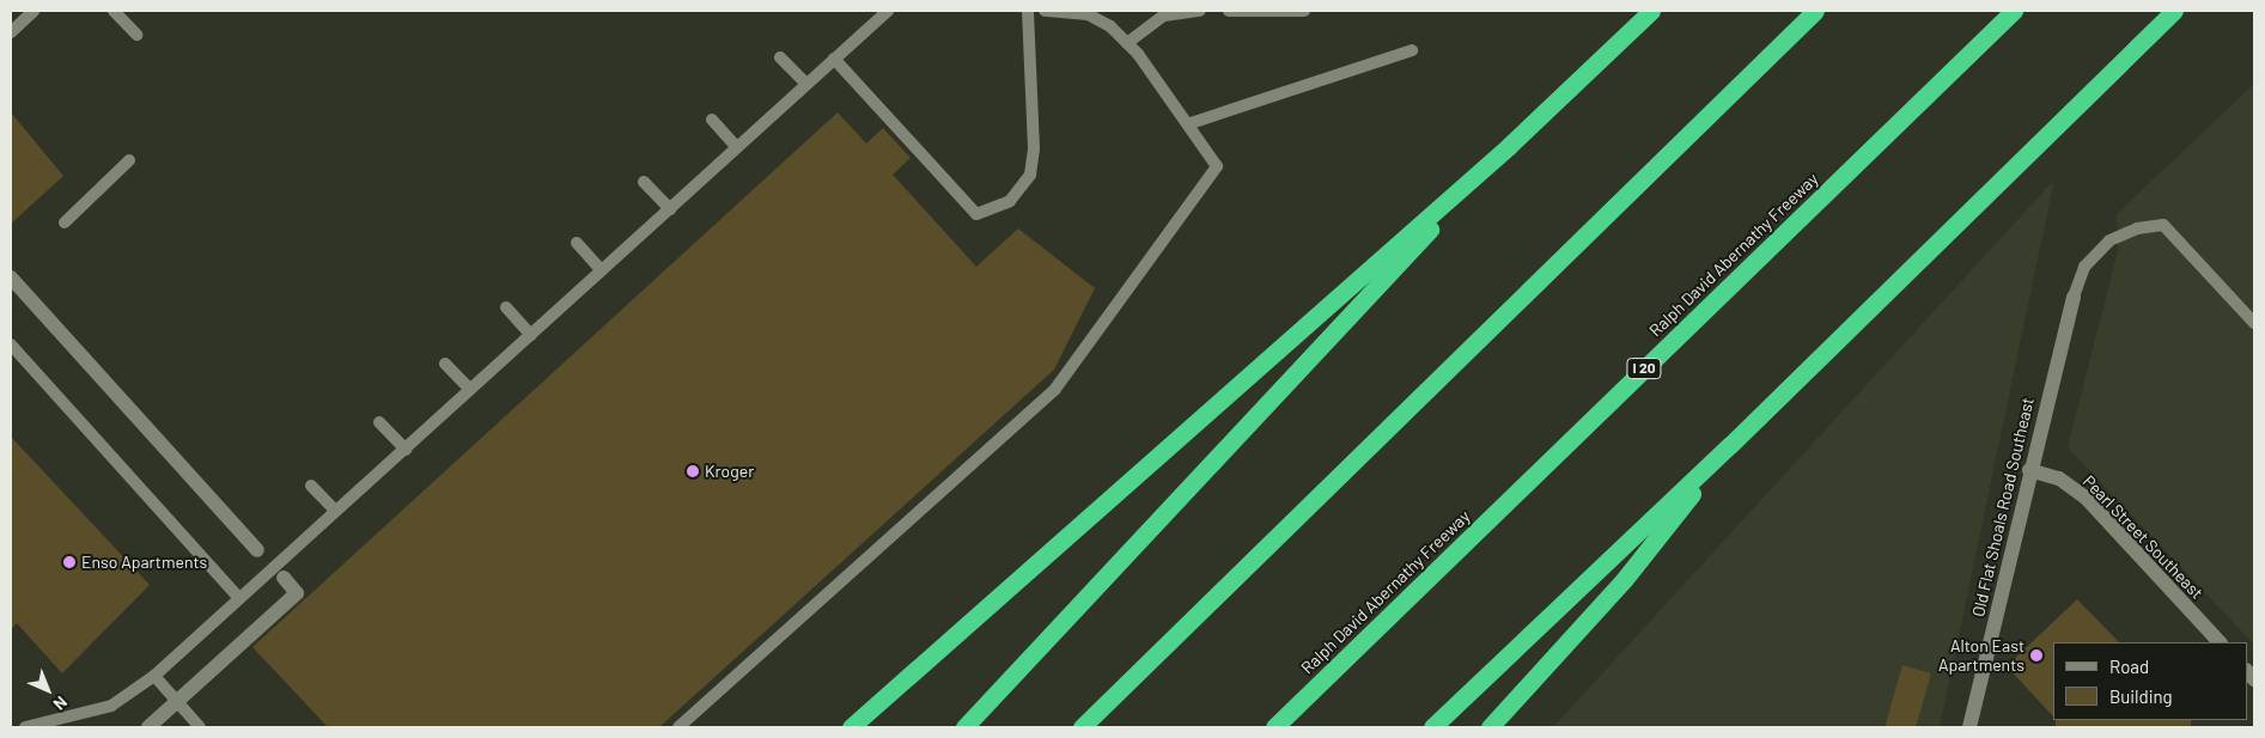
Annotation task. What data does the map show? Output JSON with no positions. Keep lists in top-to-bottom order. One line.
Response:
{"streets":{"highway":["Ralph David Abernathy Freeway","I 20"],"street":["Old Flat Shoals Road Southeast","Pearl Street Southeast"]},"crossings":[["Old Flat Shoals Road Southeast","Pearl Street Southeast"]],"places":["Kroger","Enso Apartments","Alton East Apartments"],"legend":["Road","Building"],"north":"bottom right"}
